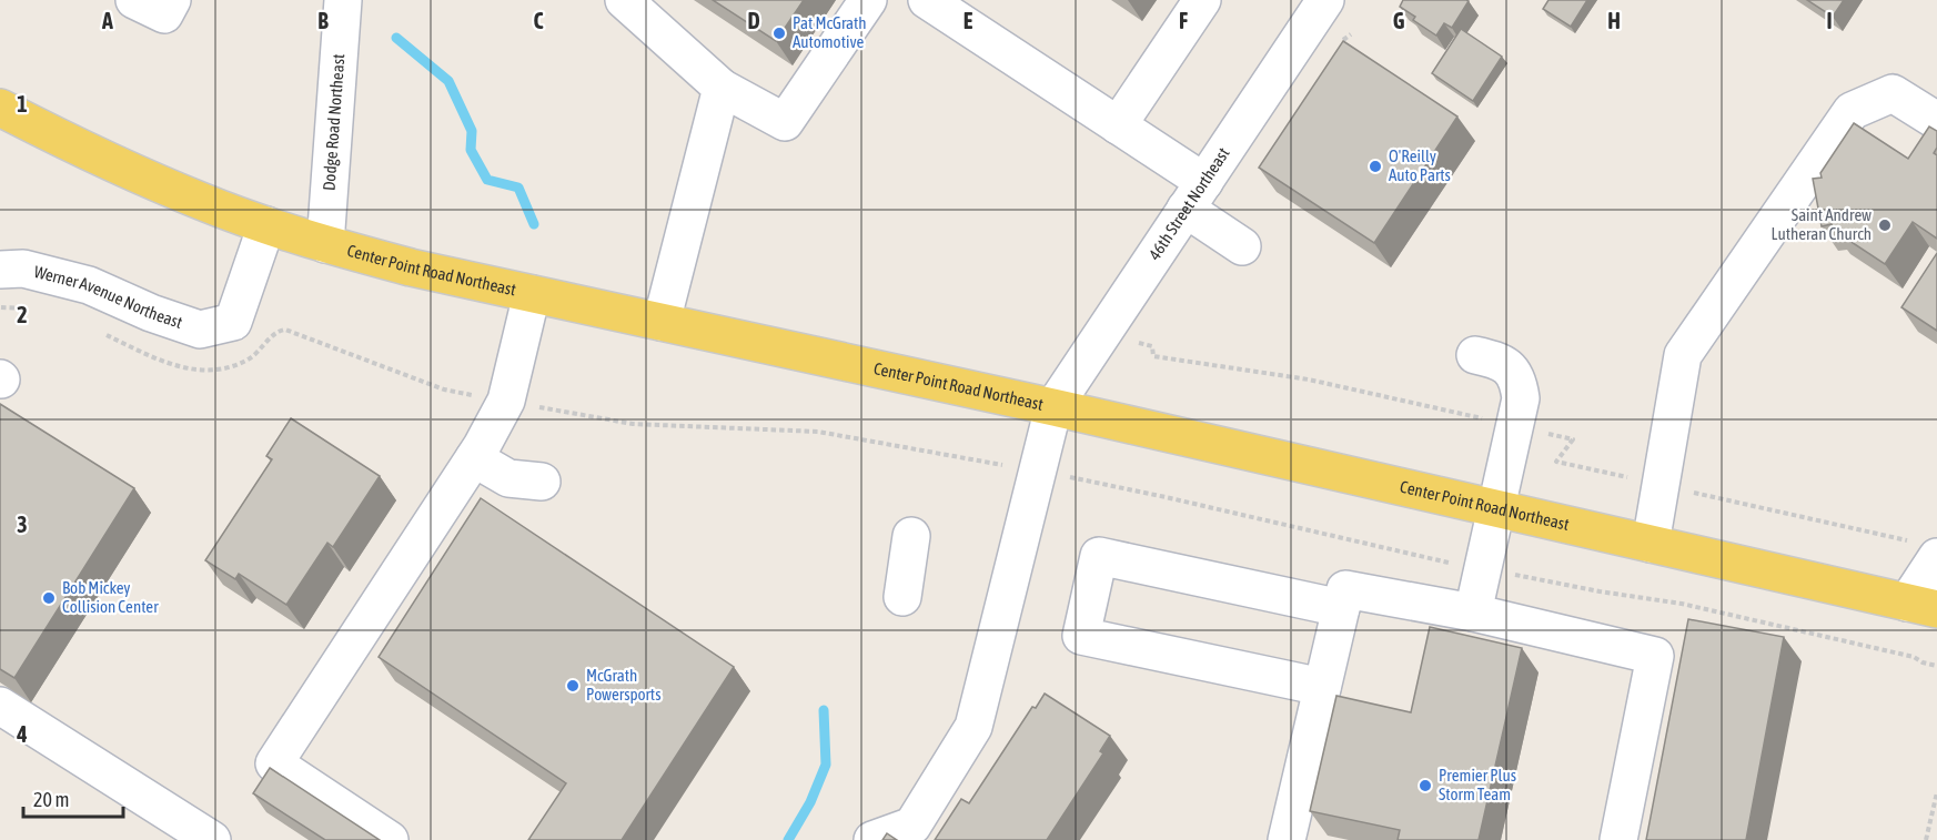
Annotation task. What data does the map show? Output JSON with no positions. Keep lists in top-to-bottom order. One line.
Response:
{"streets":{"main road":["Center Point Road Northeast"],"street":["Dodge Road Northeast","46th Street Northeast","Werner Avenue Northeast"]},"crossings":[["Dodge Road Northeast","Center Point Road Northeast"],["46th Street Northeast","Center Point Road Northeast"],["Center Point Road Northeast","Werner Avenue Northeast"]],"places":["Pat McGrath Automotive","O'Reilly Auto Parts","Saint Andrew Lutheran Church","Bob Mickey Collision Center","McGrath Powersports","Premier Plus Storm Team"],"scale_bar":"20 m","grid":{"columns":["A","B","C","D","E","F","G","H","I"],"rows":["1","2","3","4"]}}
